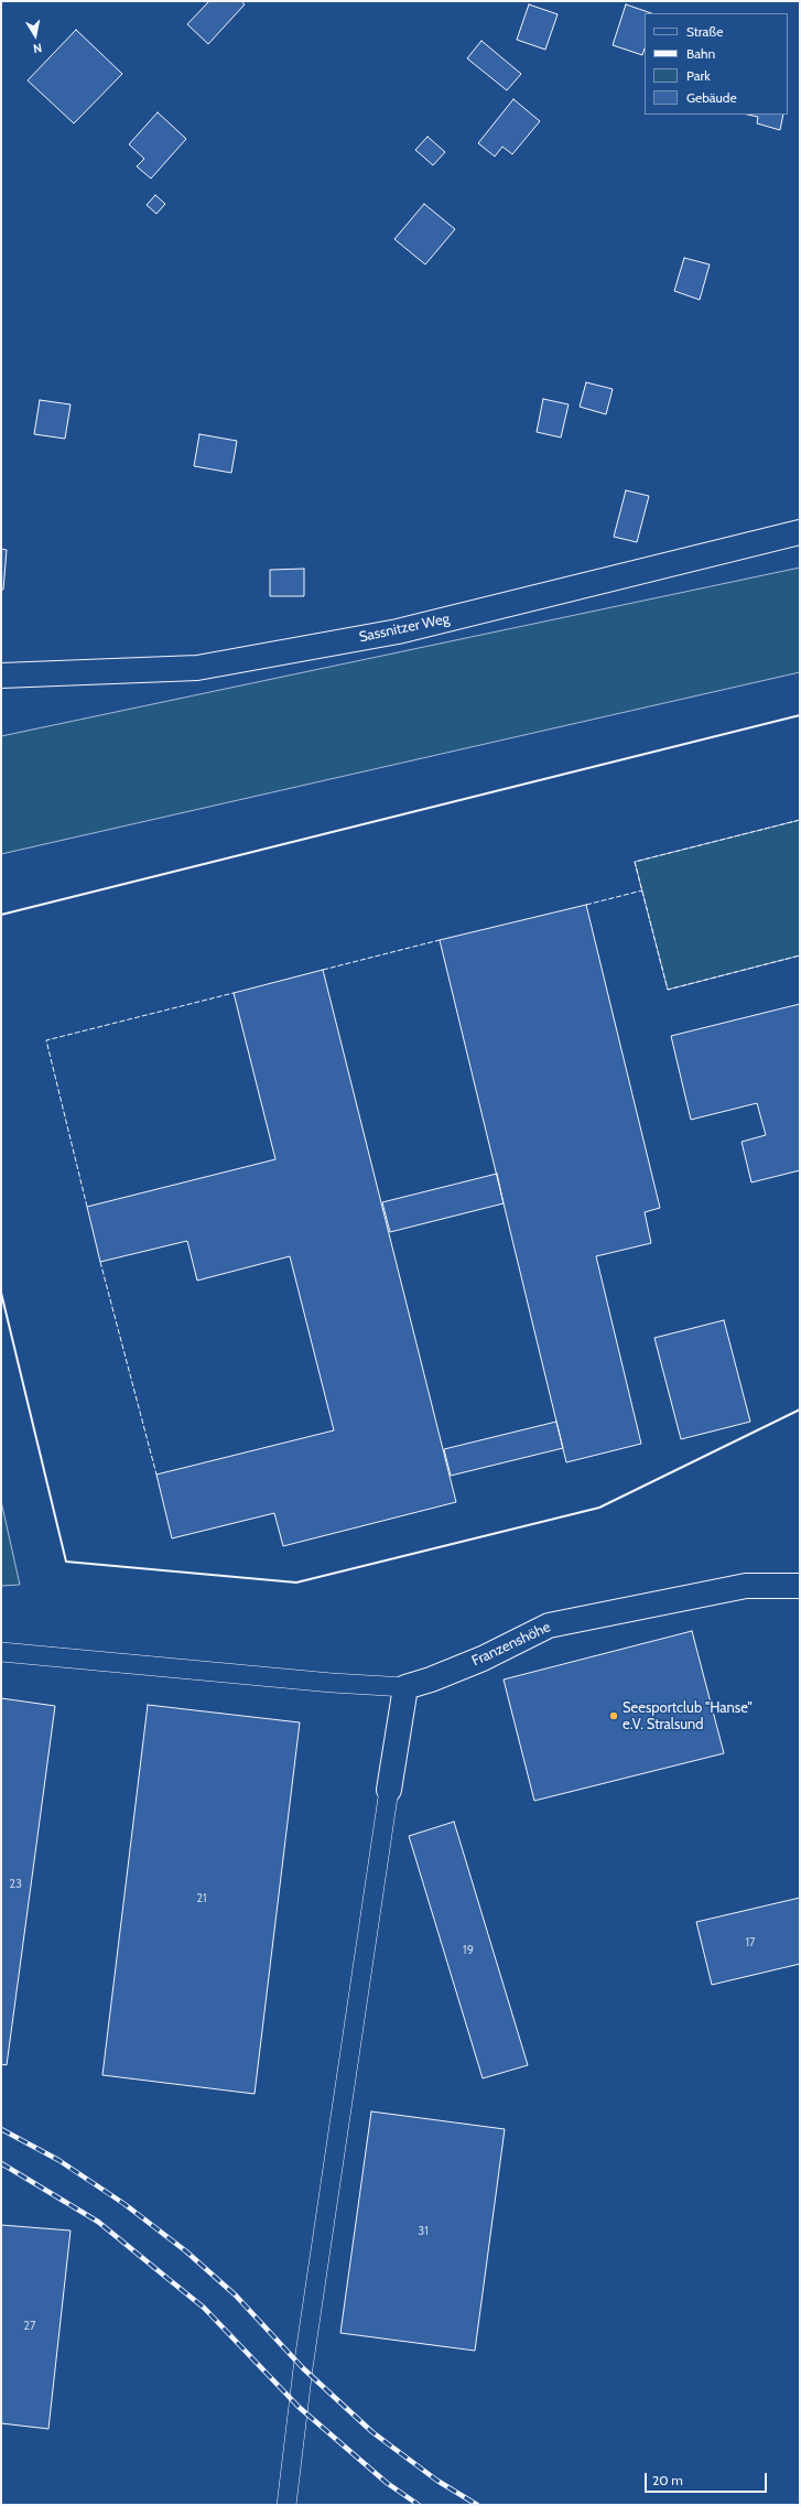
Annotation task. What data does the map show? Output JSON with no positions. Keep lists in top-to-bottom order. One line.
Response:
{"streets":{"street":["Sassnitzer Weg","Franzenshöhe"]},"places":["Seesportclub \"Hanse\" e.V. Stralsund"],"house_numbers":["23","21","17","19","31","27"],"legend":["Straße","Bahn","Park","Gebäude"],"scale_bar":"20 m","north":"bottom"}
